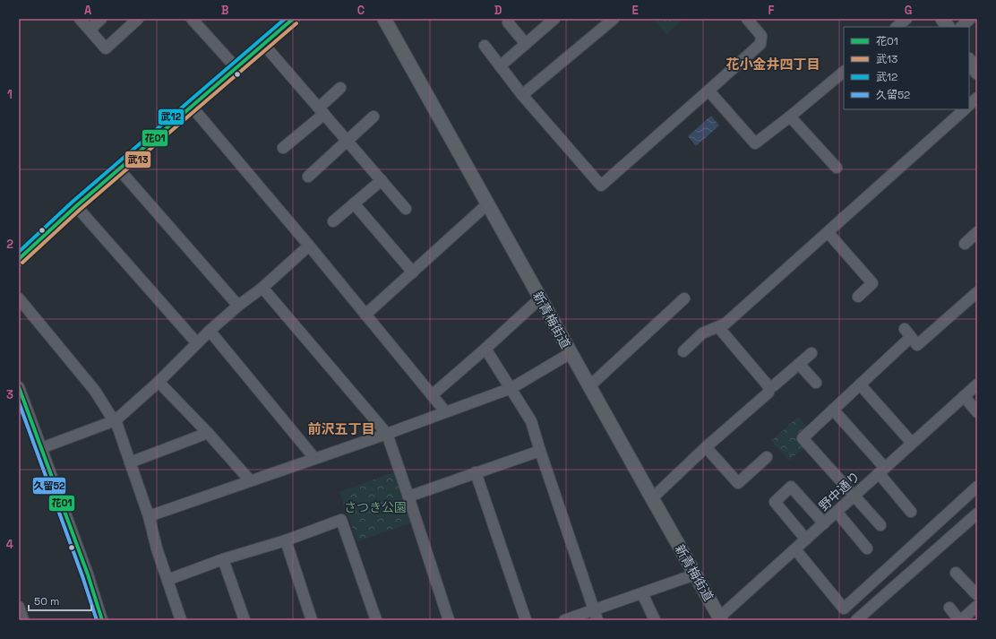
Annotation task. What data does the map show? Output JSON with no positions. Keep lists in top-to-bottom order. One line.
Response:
{"streets":{"main road":["新青梅街道"],"street":["野中通り"]},"crossings":[["新青梅街道","野中通り"]],"districts":["花小金井四丁目","前沢五丁目"],"parks":["さつき公園"],"lines":["transit line 花01","transit line 武12","transit line 武13","transit line 久留52"],"legend":["花01","武13","武12","久留52"],"scale_bar":"50 m","grid":{"columns":["A","B","C","D","E","F","G"],"rows":["1","2","3","4"]}}
